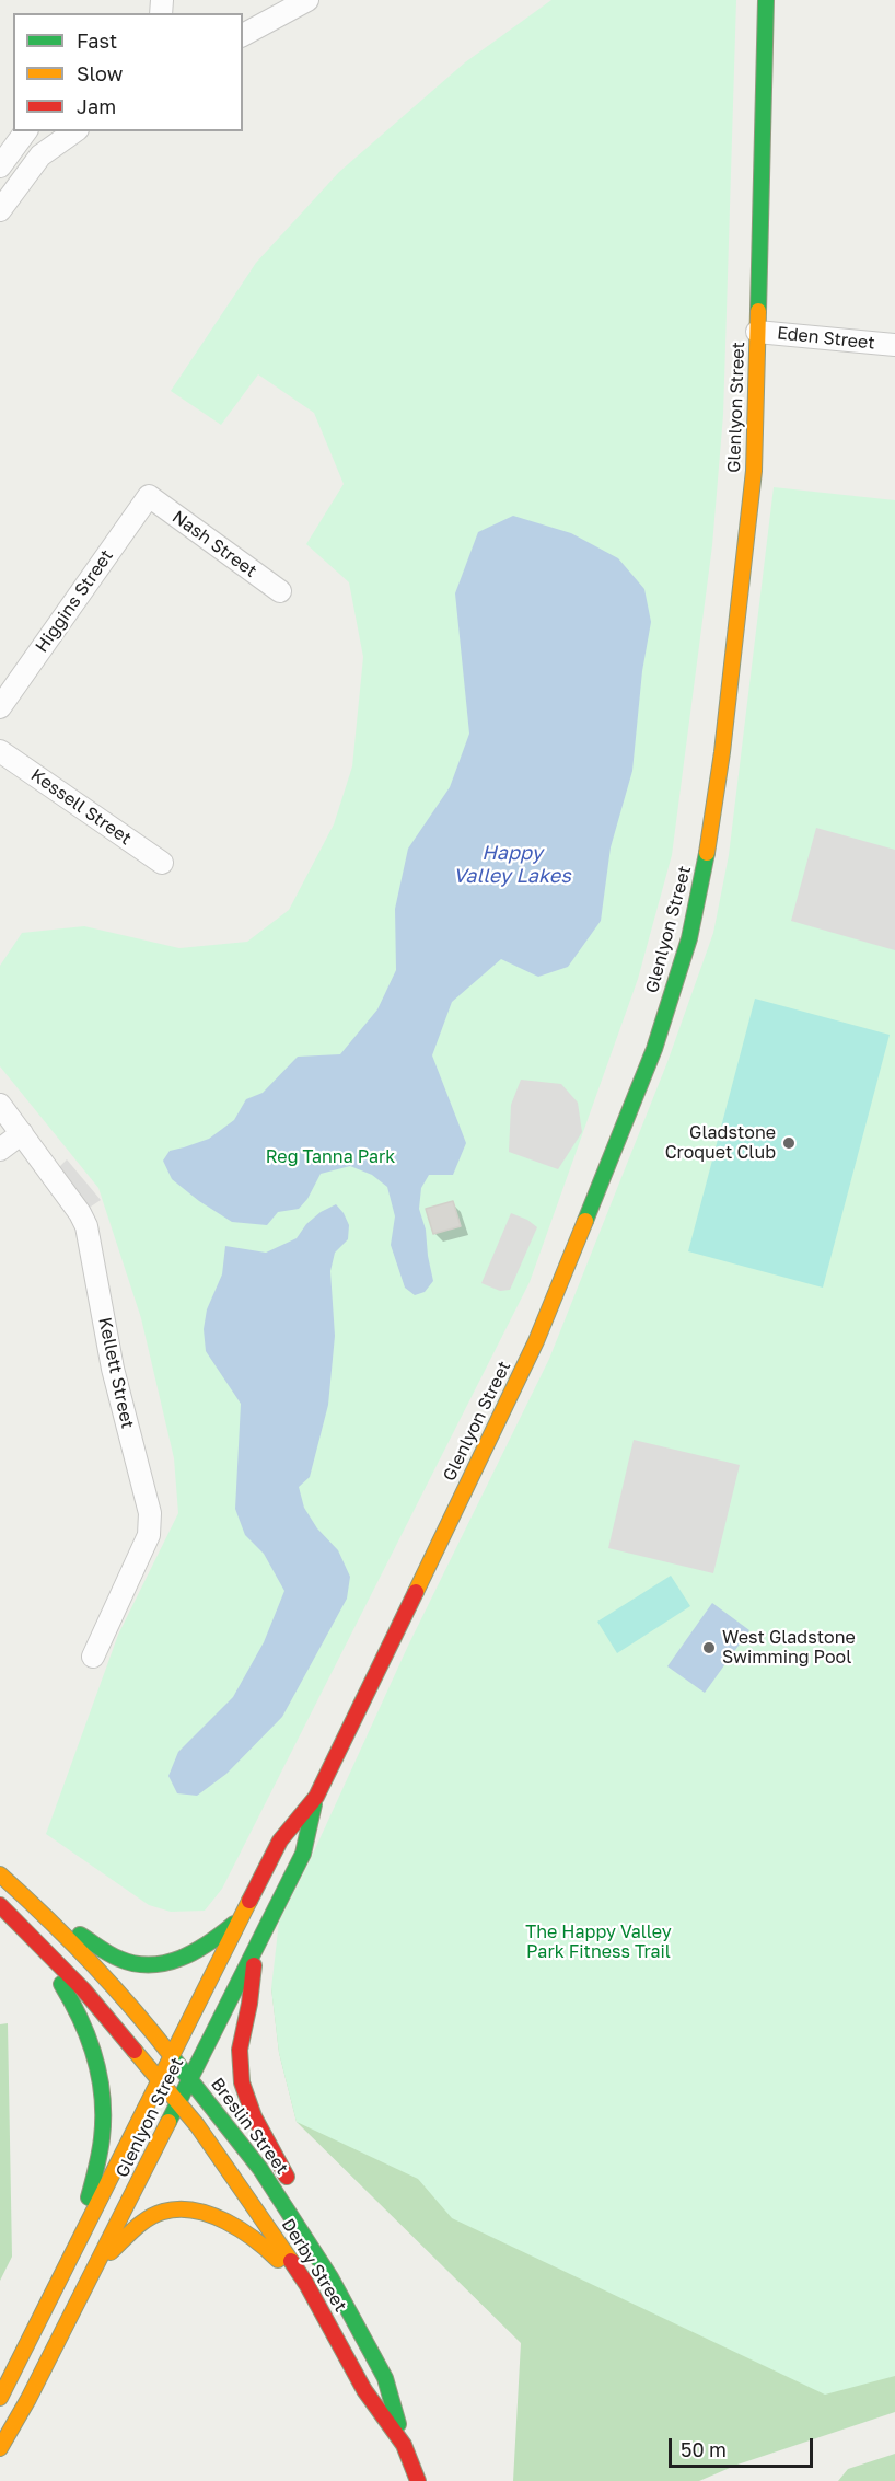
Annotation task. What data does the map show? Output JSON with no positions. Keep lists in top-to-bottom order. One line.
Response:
{"streets":{"main road":["Glenlyon Street","Breslin Street","Derby Street"],"street":["Eden Street","Nash Street","Higgins Street","Kessell Street","Kellett Street"]},"crossings":[["Eden Street","Glenlyon Street"],["Glenlyon Street","Breslin Street"],["Glenlyon Street","Derby Street"],["Nash Street","Higgins Street"],["Breslin Street","Derby Street"]],"water":["Happy Valley Lakes"],"parks":["Reg Tanna Park","The Happy Valley Park Fitness Trail"],"places":["Gladstone Croquet Club","West Gladstone Swimming Pool"],"legend":["Fast","Slow","Jam"],"scale_bar":"50 m"}
